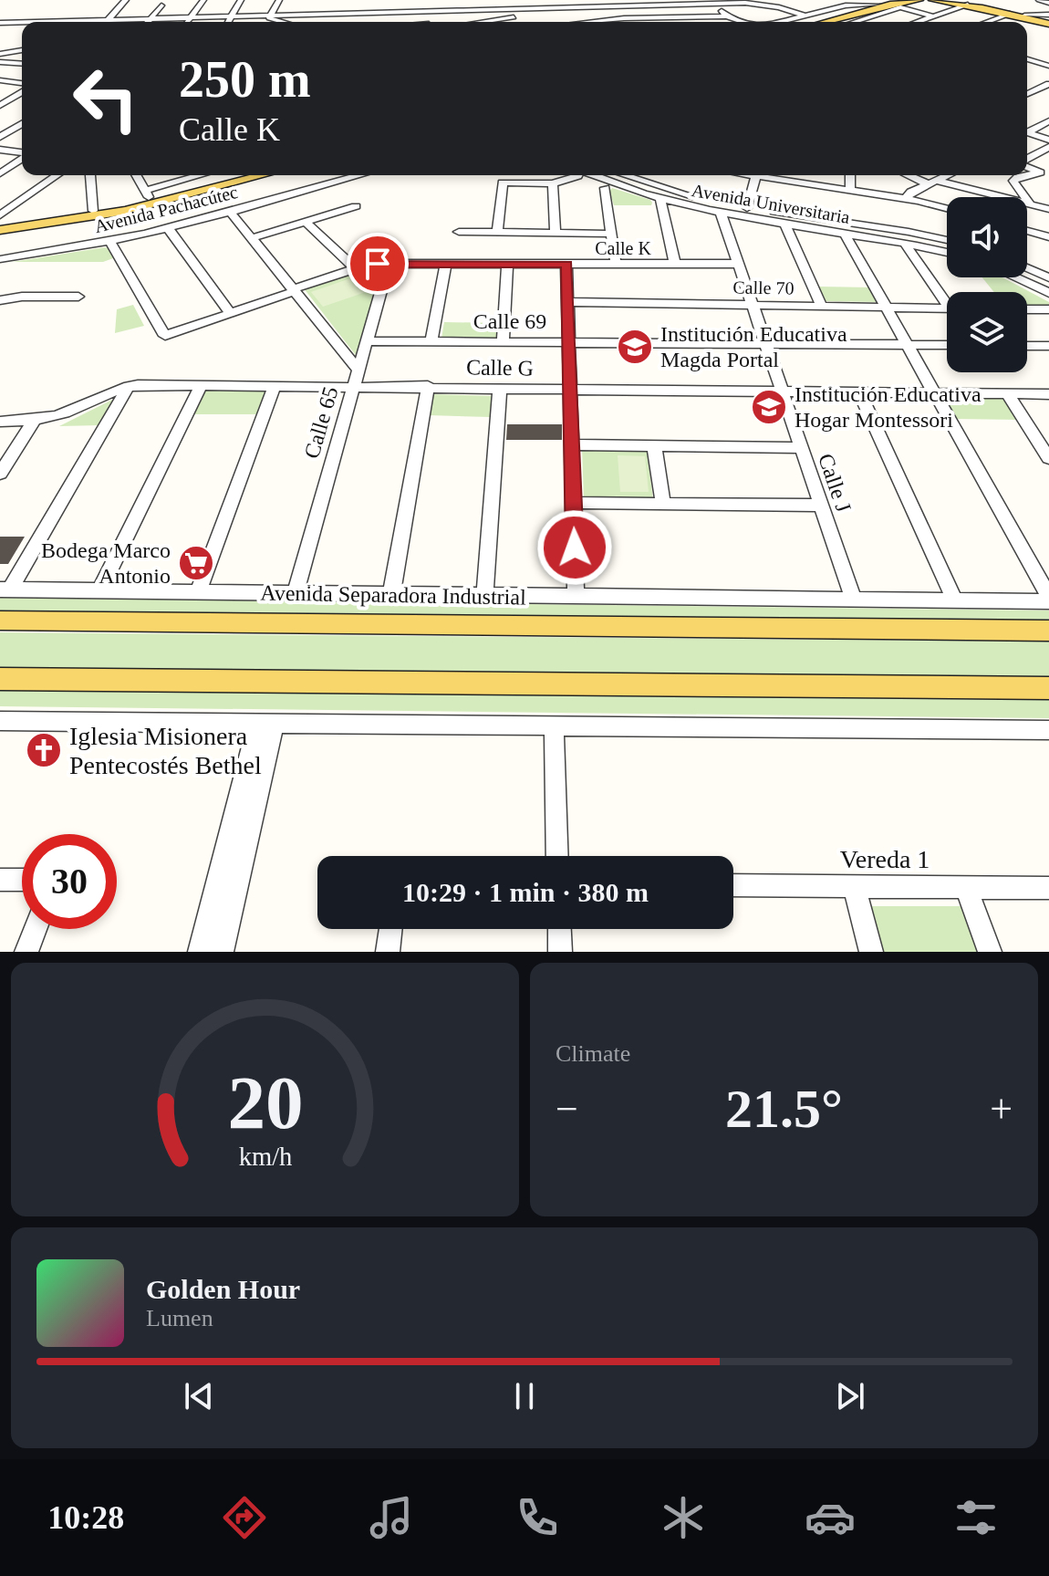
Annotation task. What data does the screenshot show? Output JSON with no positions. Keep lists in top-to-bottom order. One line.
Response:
{"streets":{"main road":["Avenida Pachacútec","Avenida Separadora Industrial"],"street":["Avenida Universitaria","Calle K","Calle 70","Calle 69","Calle G","Calle 65","Calle J","Vereda 1"]},"crossings":[["Avenida Universitaria","Calle J"],["Avenida Pachacútec","Calle K"],["Calle K","Calle 65"],["Calle K","Calle J"],["Calle 70","Calle J"],["Calle 69","Calle 65"],["Calle 69","Calle J"],["Calle G","Calle 65"],["Calle G","Calle J"],["Calle 65","Avenida Separadora Industrial"],["Calle J","Avenida Separadora Industrial"]],"places":{"school or university":["Institución Educativa Magda Portal","Institución Educativa Hogar Montessori"],"supermarket":["Bodega Marco Antonio"],"church":["Iglesia Misionera Pentecostés Bethel"]},"page":{"turn":["250 m","Calle K"],"limit":"30","trip":"10:29 · 1 min · 380 m","tile":"Climate","heat":["−","21.5°","+"],"song":["Golden Hour","Lumen"],"tabs":"10:28","gauge":["20","km/h"]}}
